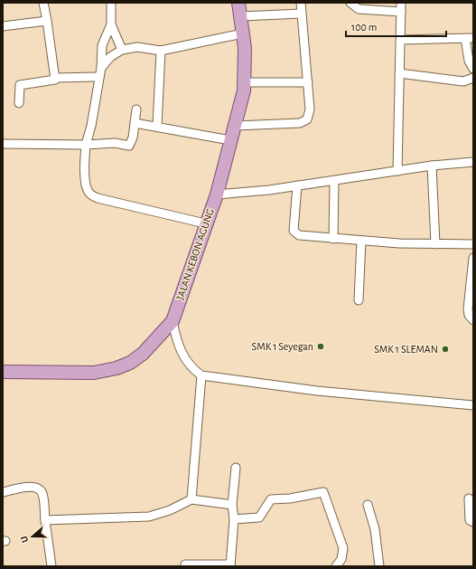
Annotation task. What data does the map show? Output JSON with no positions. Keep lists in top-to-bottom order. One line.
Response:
{"streets":{"main road":["JALAN KEBON AGUNG"]},"places":["SMK 1 Seyegan","SMK 1 SLEMAN"],"scale_bar":"100 m","north":"left"}
